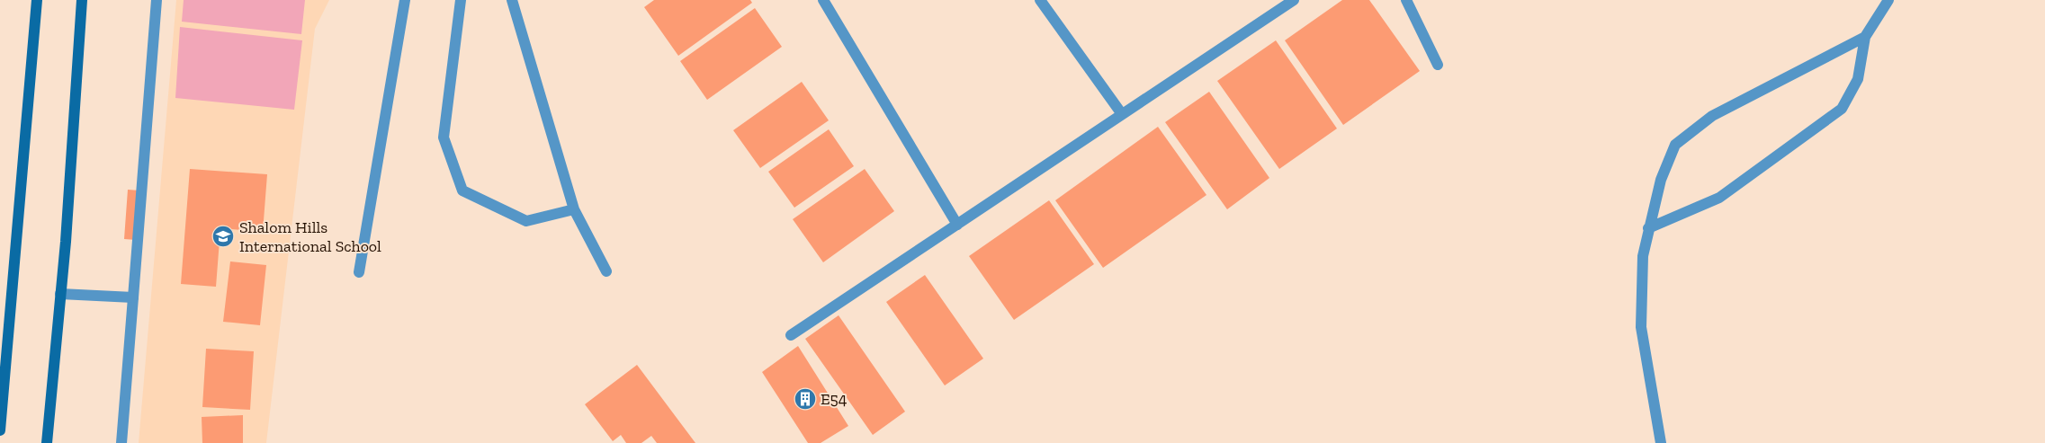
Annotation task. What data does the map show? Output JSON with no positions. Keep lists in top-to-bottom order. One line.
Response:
{"places":{"school or university":["Shalom Hills International School"],"building":["E54"]}}
